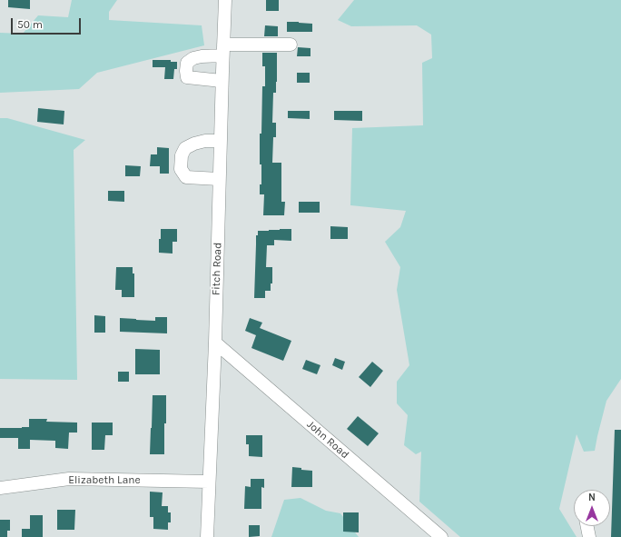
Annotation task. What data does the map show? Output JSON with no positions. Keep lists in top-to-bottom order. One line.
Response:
{"streets":{"street":["Fitch Road","John Road","Elizabeth Lane"]},"crossings":[["Fitch Road","John Road"],["Fitch Road","Elizabeth Lane"]],"scale_bar":"50 m","north":"top"}
